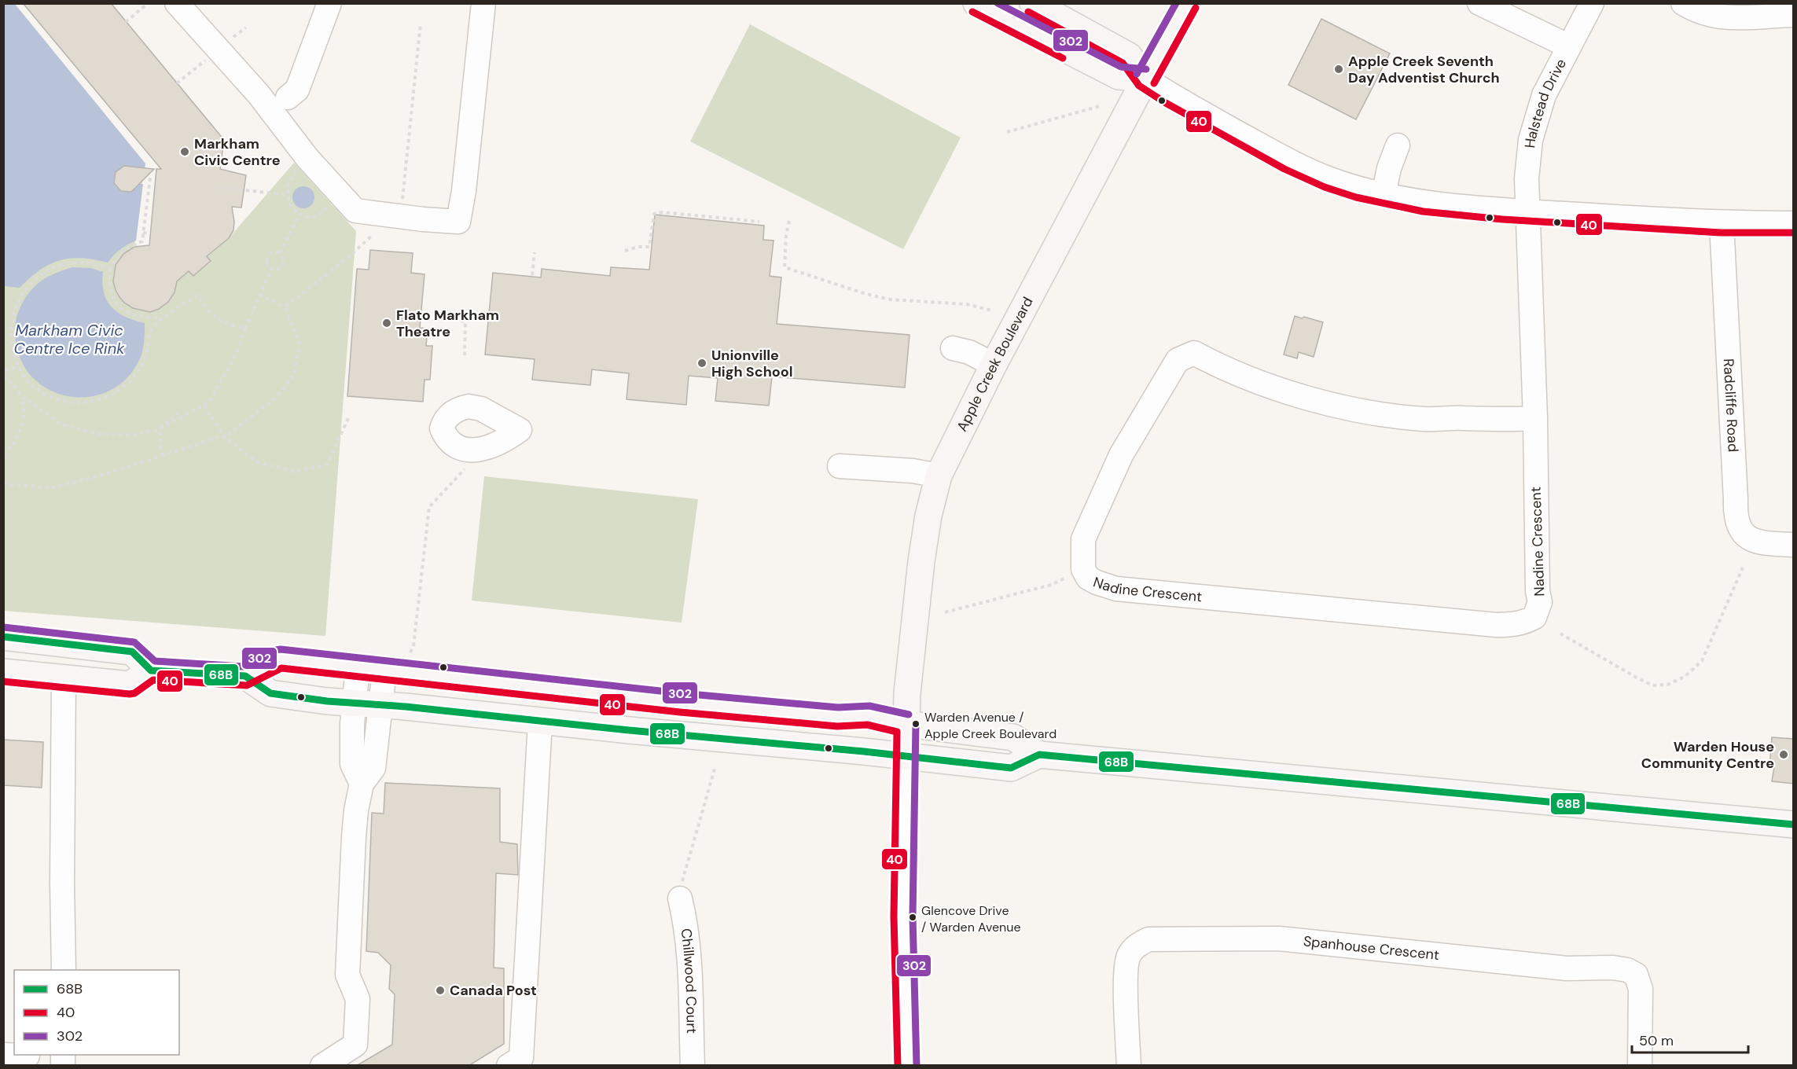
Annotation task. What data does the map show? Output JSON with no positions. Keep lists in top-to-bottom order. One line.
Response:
{"streets":{"main road":["Apple Creek Boulevard"],"street":["Halstead Drive","Radcliffe Road","Nadine Crescent","Spanhouse Crescent","Chillwood Court"]},"crossings":[["Halstead Drive","Nadine Crescent"]],"water":["Markham Civic Centre Ice Rink"],"places":["Apple Creek Seventh Day Adventist Church","Markham Civic Centre","Flato Markham Theatre","Unionville High School","Warden Avenue / Apple Creek Boulevard","Warden House Community Centre","Glencove Drive / Warden Avenue","Canada Post"],"lines":["transit line 302","transit line 40","transit line 68B"],"legend":["68B","40","302"],"scale_bar":"50 m"}
